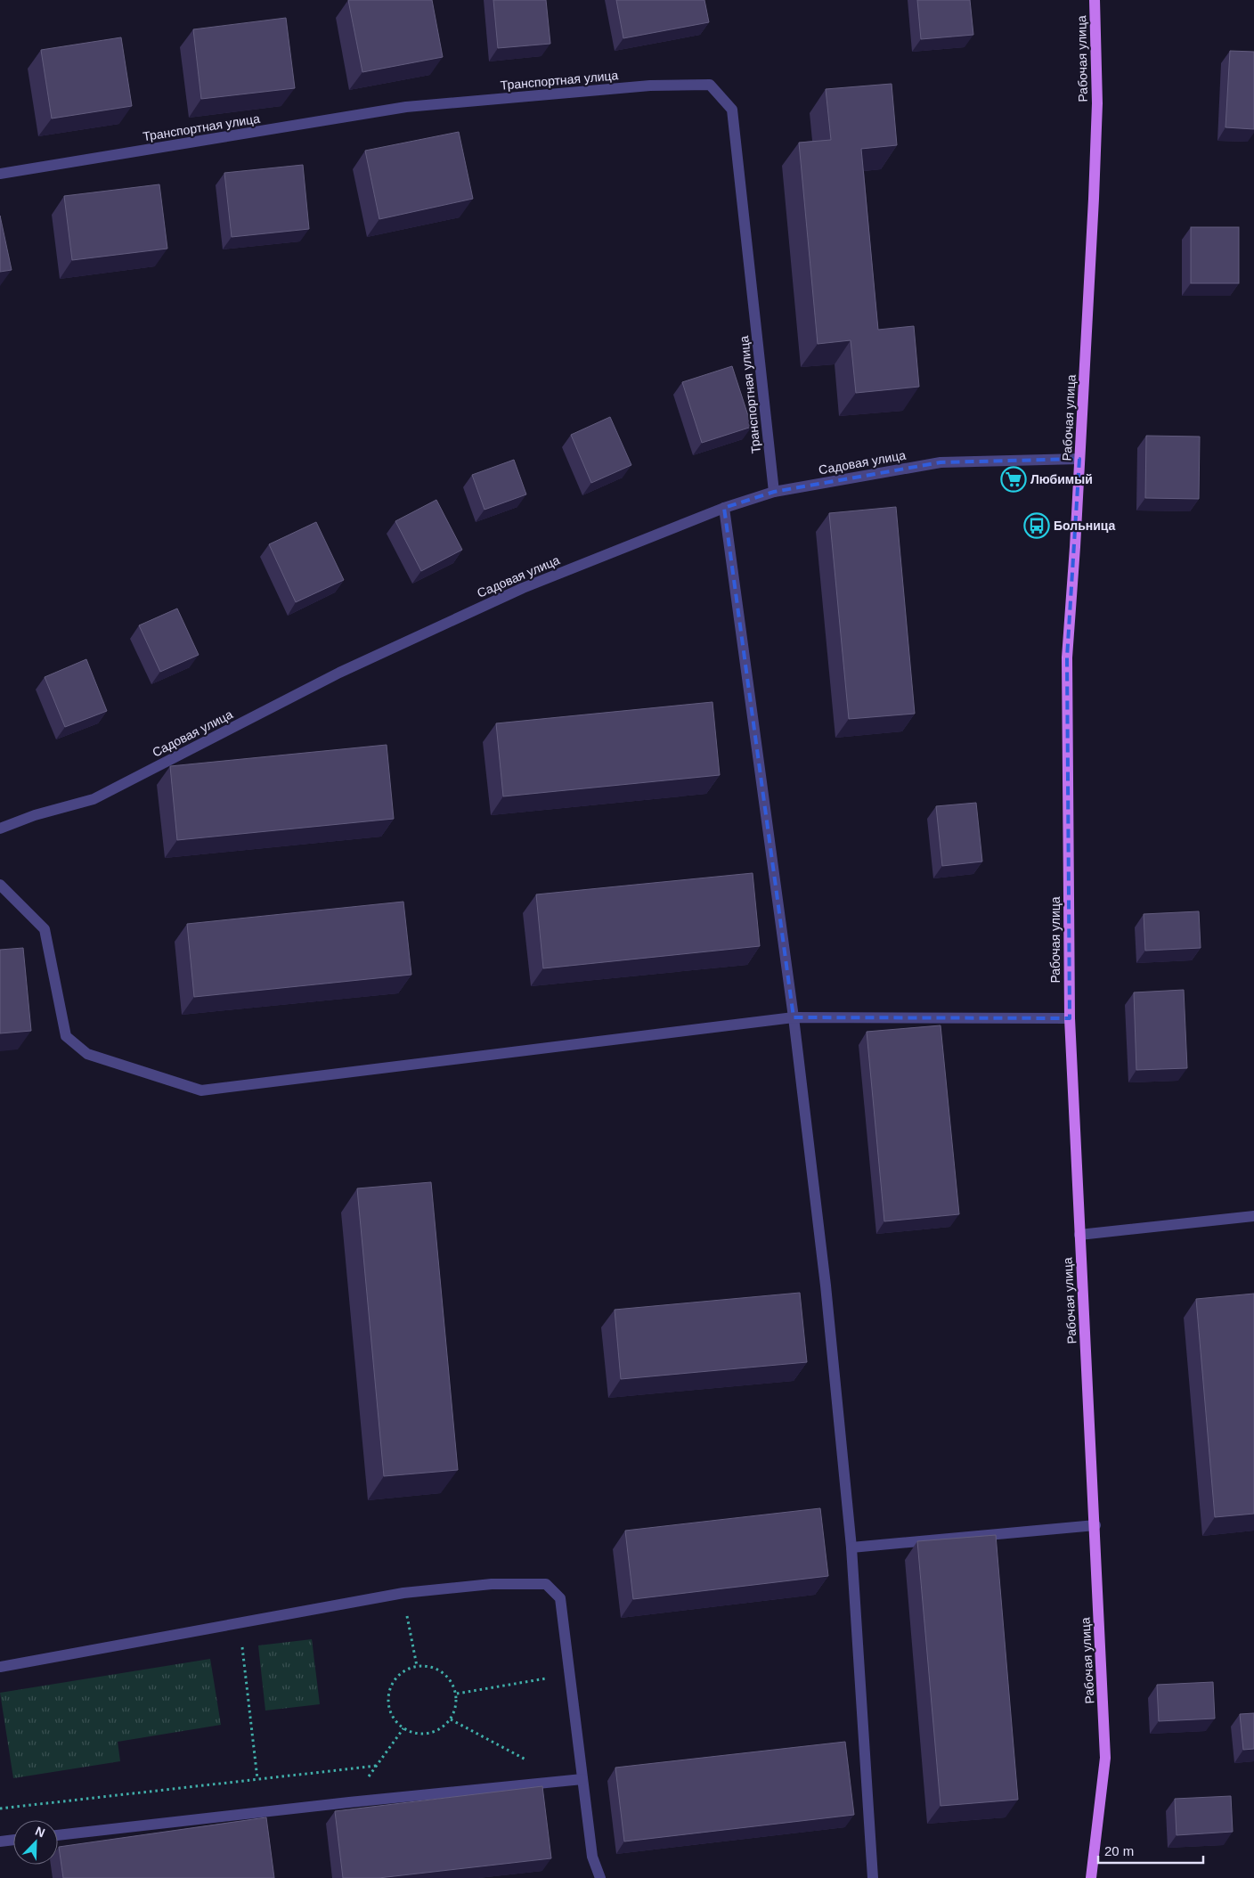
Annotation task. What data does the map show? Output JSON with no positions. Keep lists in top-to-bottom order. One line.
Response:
{"streets":{"main road":["Рабочая улица"],"street":["Транспортная улица","Садовая улица"]},"crossings":[["Рабочая улица","Садовая улица"],["Транспортная улица","Садовая улица"]],"places":{"supermarket":["Любимый"],"bus stop":["Больница"]},"scale_bar":"20 m","north":"top right"}
